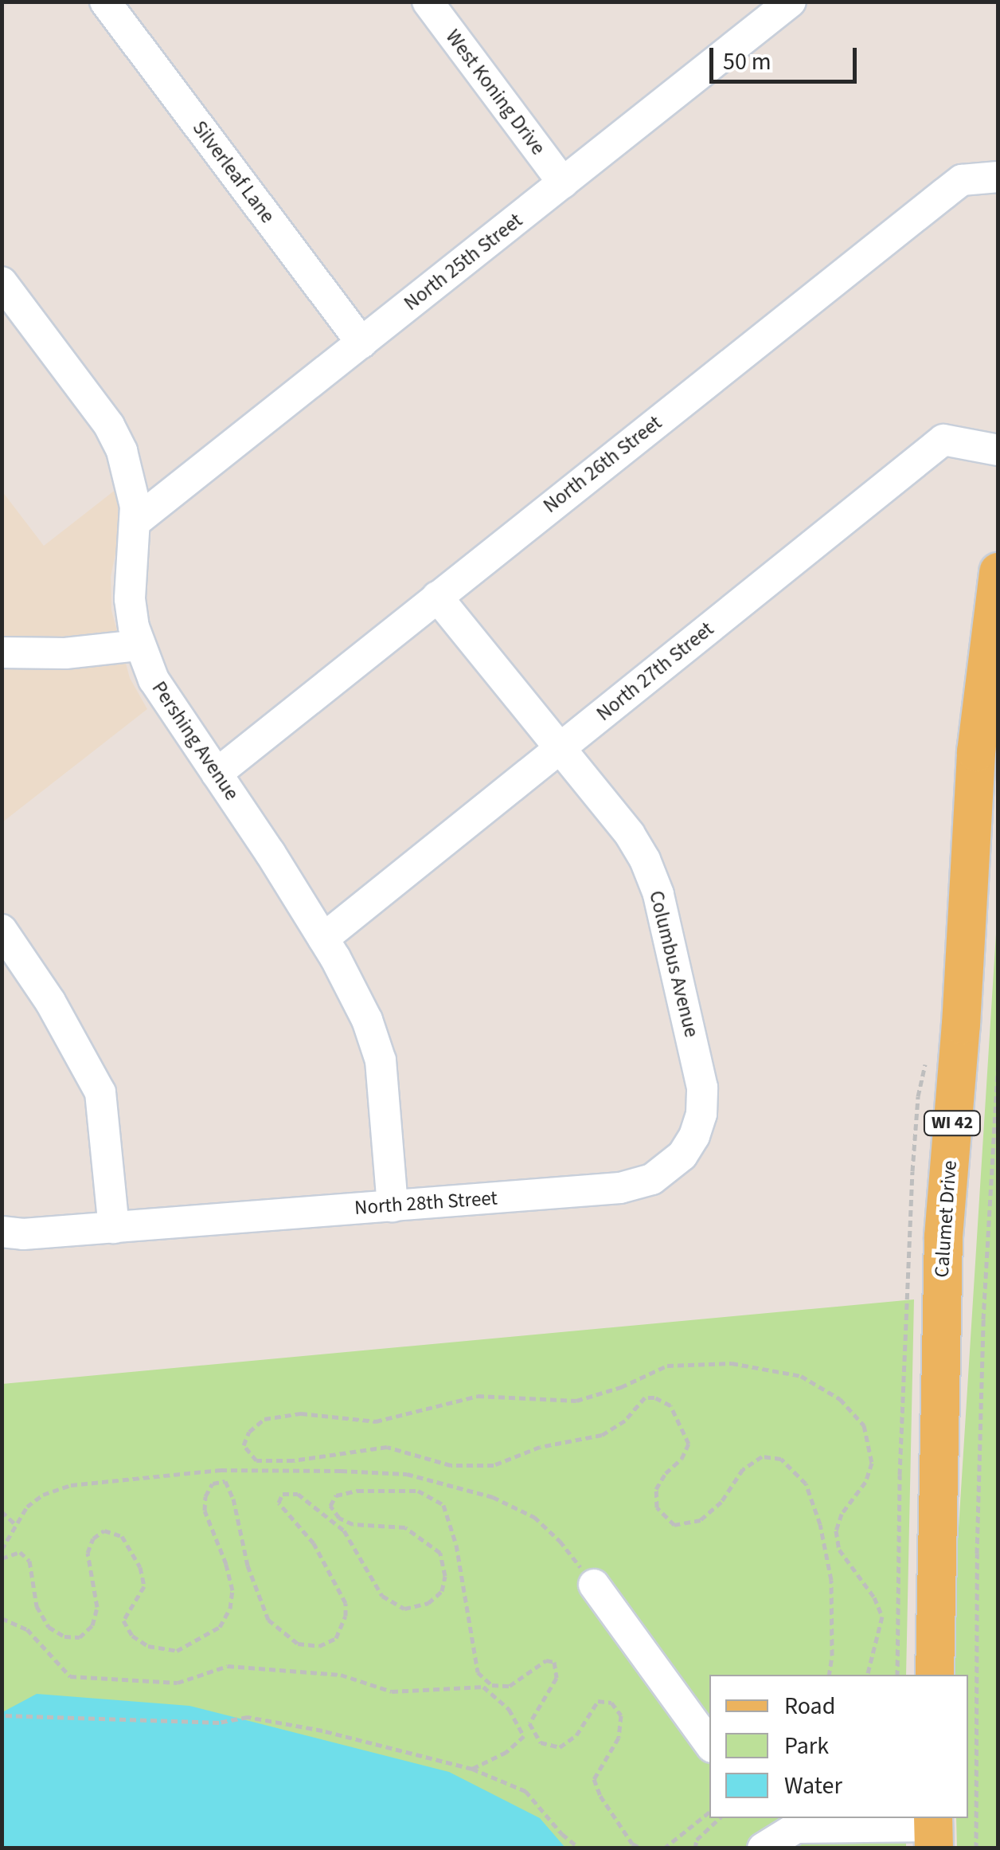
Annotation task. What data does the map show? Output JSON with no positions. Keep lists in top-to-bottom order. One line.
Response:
{"streets":{"main road":["WI 42","Calumet Drive"],"street":["West Koning Drive","Silverleaf Lane","North 25th Street","North 26th Street","North 27th Street","Pershing Avenue","Columbus Avenue","North 28th Street"]},"crossings":[["West Koning Drive","North 25th Street"],["Silverleaf Lane","North 25th Street"],["North 25th Street","Pershing Avenue"],["North 26th Street","Pershing Avenue"],["North 26th Street","Columbus Avenue"],["North 27th Street","Pershing Avenue"],["North 27th Street","Columbus Avenue"],["Pershing Avenue","North 28th Street"],["Columbus Avenue","North 28th Street"]],"legend":["Road","Park","Water"],"scale_bar":"50 m"}
